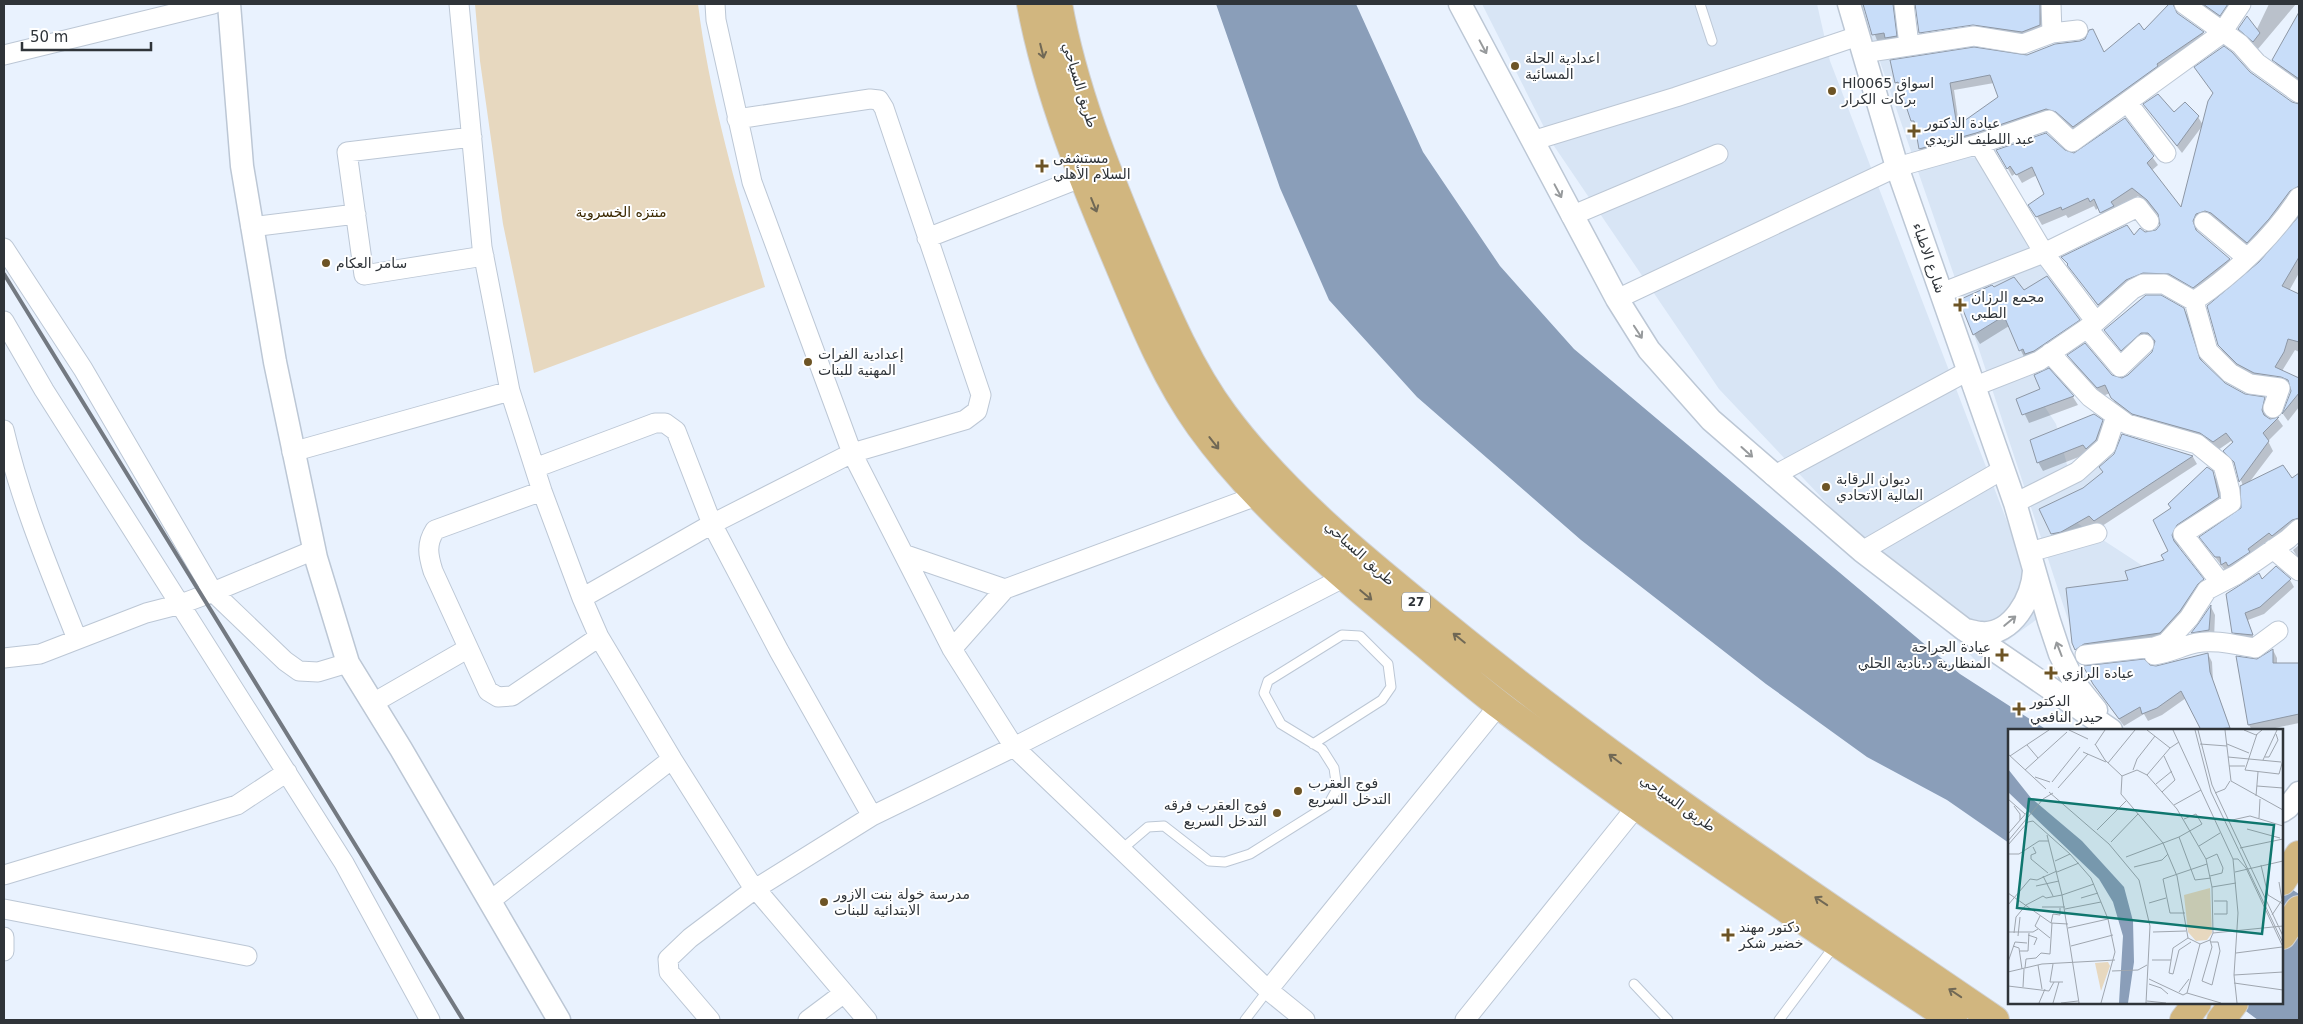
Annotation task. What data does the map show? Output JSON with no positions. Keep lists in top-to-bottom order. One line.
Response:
{"streets":{"main road":["طريق السياحي","27"],"street":["شارع الاطباء"]},"parks":["منتزه الخسروية"],"places":{"other":["اعدادية الحلة المسائية","Hl0065 اسواق بركات الكرار","سامر العكام","إعدادية الفرات المهنية للبنات","ديوان الرقابة المالية الاتحادي","فوج العقرب التدخل السريع","فوج العقرب فرقه التدخل السريع","مدرسة خولة بنت الازور الابتدائية للبنات"],"health":["عيادة الدكتور عبد اللطيف الزيدي","مستشفى السلام الأهلي","مجمع الرزان الطبي","عيادة الجراحة المنظارية د.نادية الحلي","عيادة الرازي","الدكتور حيدر النافعي","دكتور مهند خضير شكر"]},"scale_bar":"50 m"}
